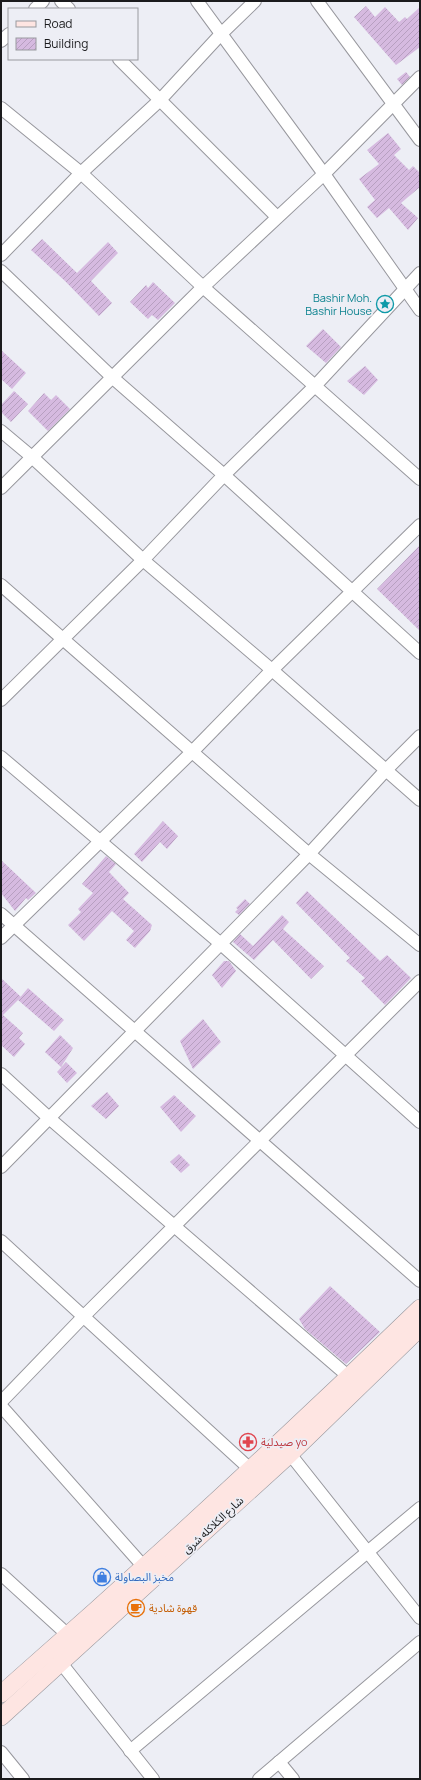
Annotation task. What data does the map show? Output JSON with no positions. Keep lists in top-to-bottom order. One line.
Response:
{"streets":{"street":["شارع الكلاكله شرق"]},"places":{"place":["Bashir Moh. Bashir House"],"pharmacy":["صيدلية yo"],"shop":["مخبز البصاولة"],"cafe":["قهوة شادية"]},"legend":["Road","Building"]}
